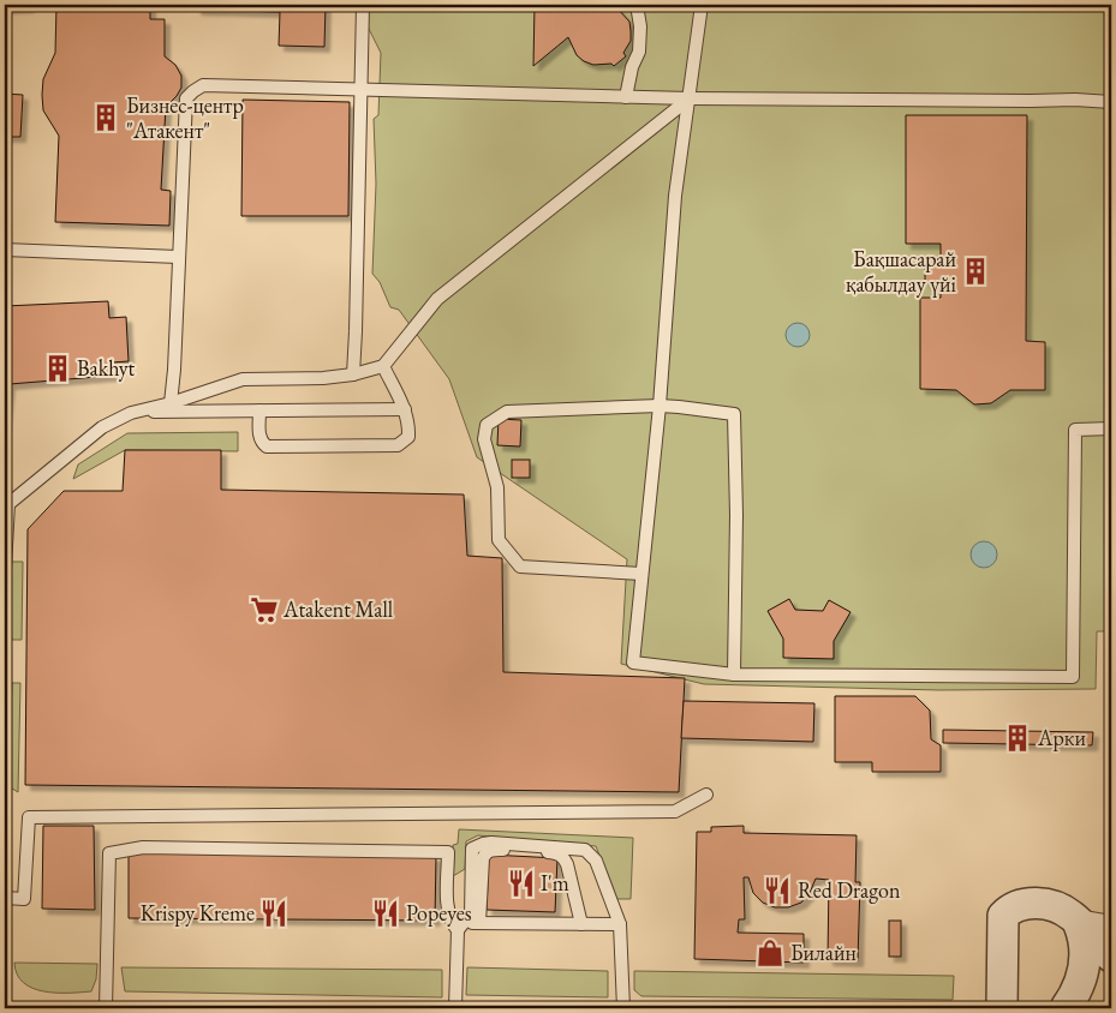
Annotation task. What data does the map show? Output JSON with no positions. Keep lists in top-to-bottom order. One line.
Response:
{"places":{"building":["Бизнес-центр \"Атакент\"","Бақшасарай қабылдау үйі","Bakhyt","Арки"],"supermarket":["Atakent Mall"],"restaurant":["I'm","Red Dragon","Krispy Kreme","Popeyes"],"shop":["Билайн"]}}
